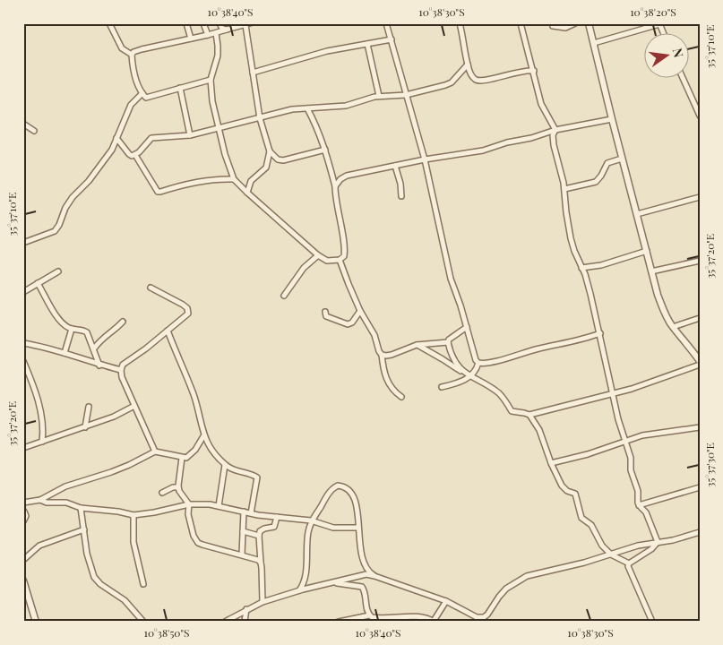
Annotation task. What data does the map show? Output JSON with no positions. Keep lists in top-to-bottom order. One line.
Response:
{"north":"right","coordinates":["10°38'40\"S","10°38'30\"S","10°38'20\"S","35°37'10\"E","35°37'20\"E","35°37'30\"E","10°38'50\"S"]}
